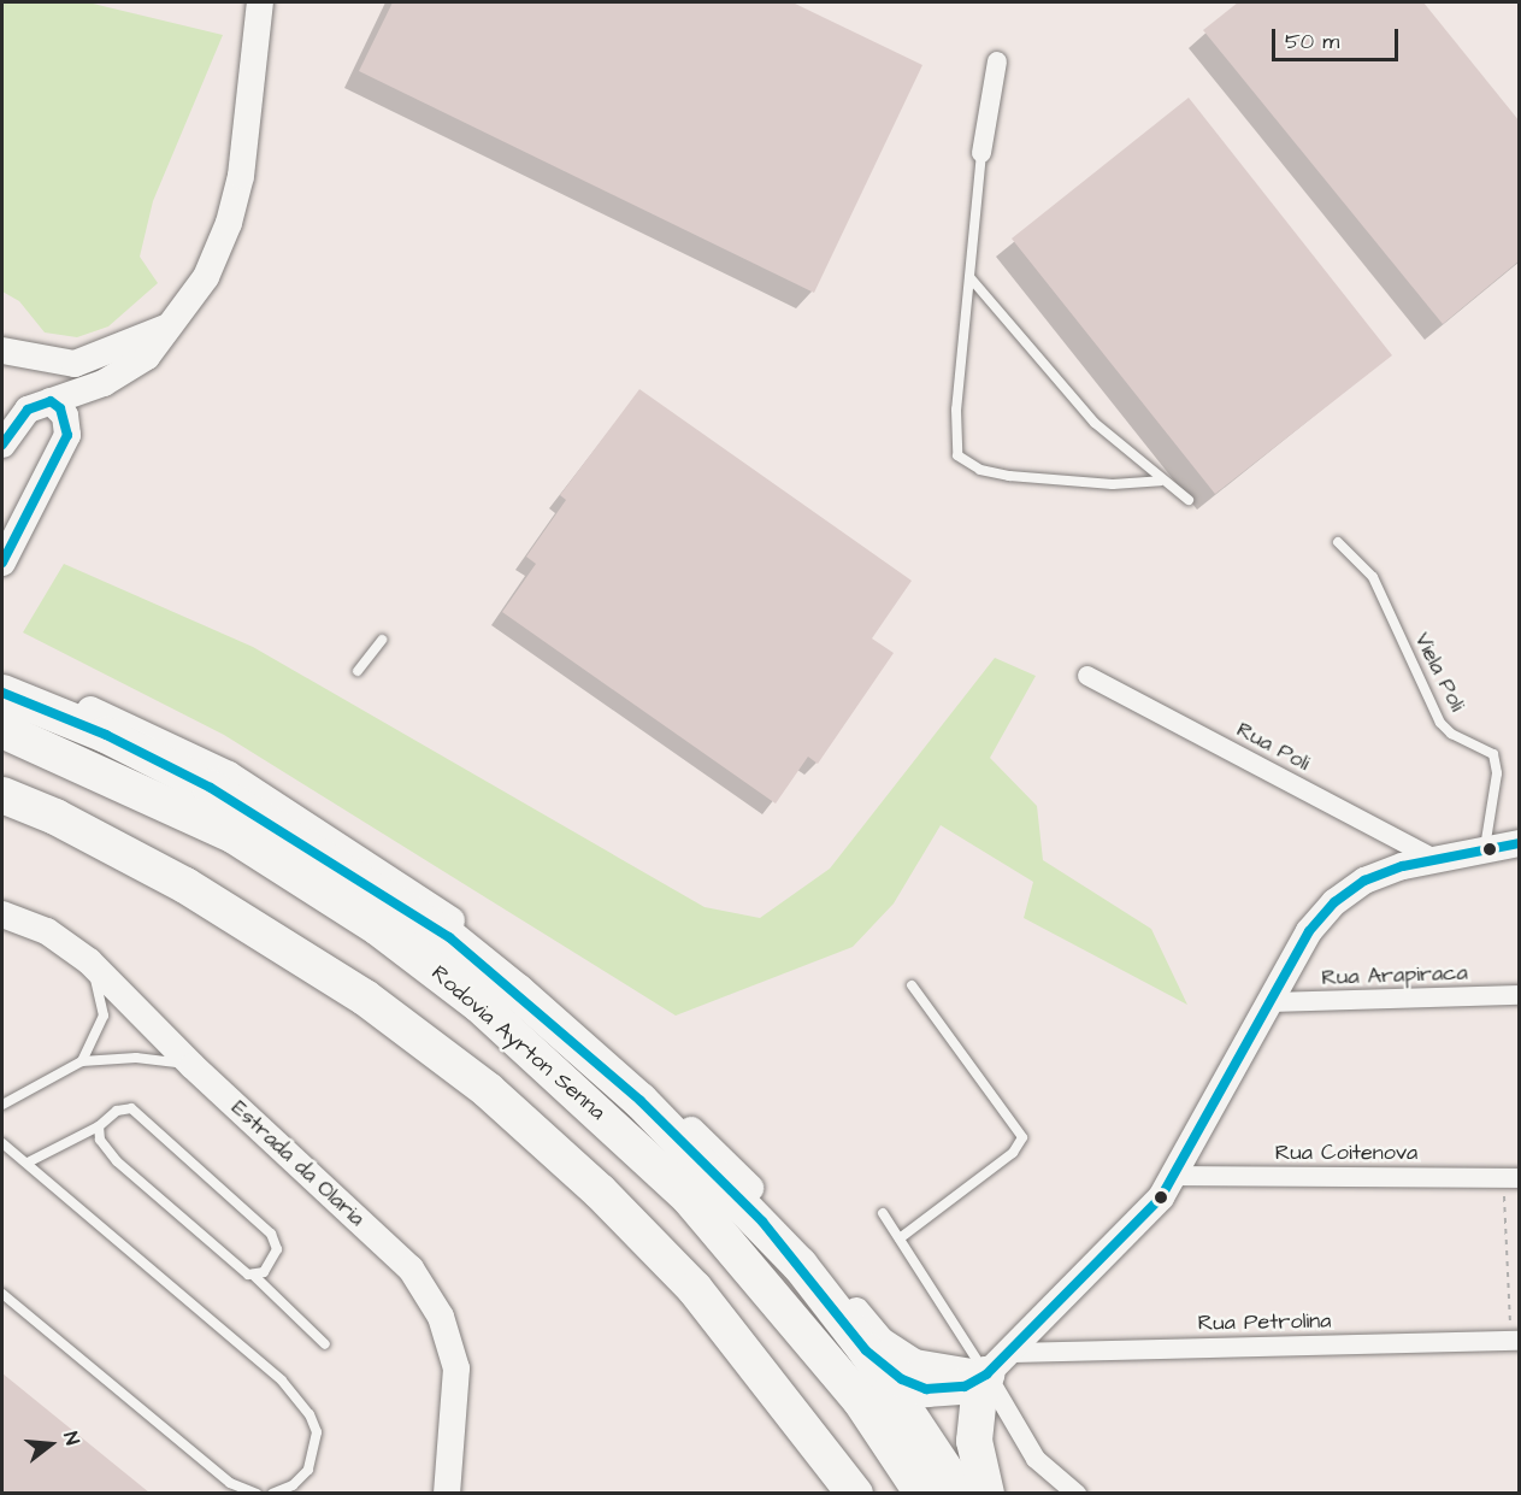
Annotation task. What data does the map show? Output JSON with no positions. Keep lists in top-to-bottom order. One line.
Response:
{"streets":{"highway":["Rodovia Ayrton Senna"],"street":["Rua Poli","Rua Arapiraca","Rua Coitenova","Estrada da Olaria","Rua Petrolina"],"lane":["Viela Poli"]},"scale_bar":"50 m","north":"right"}
